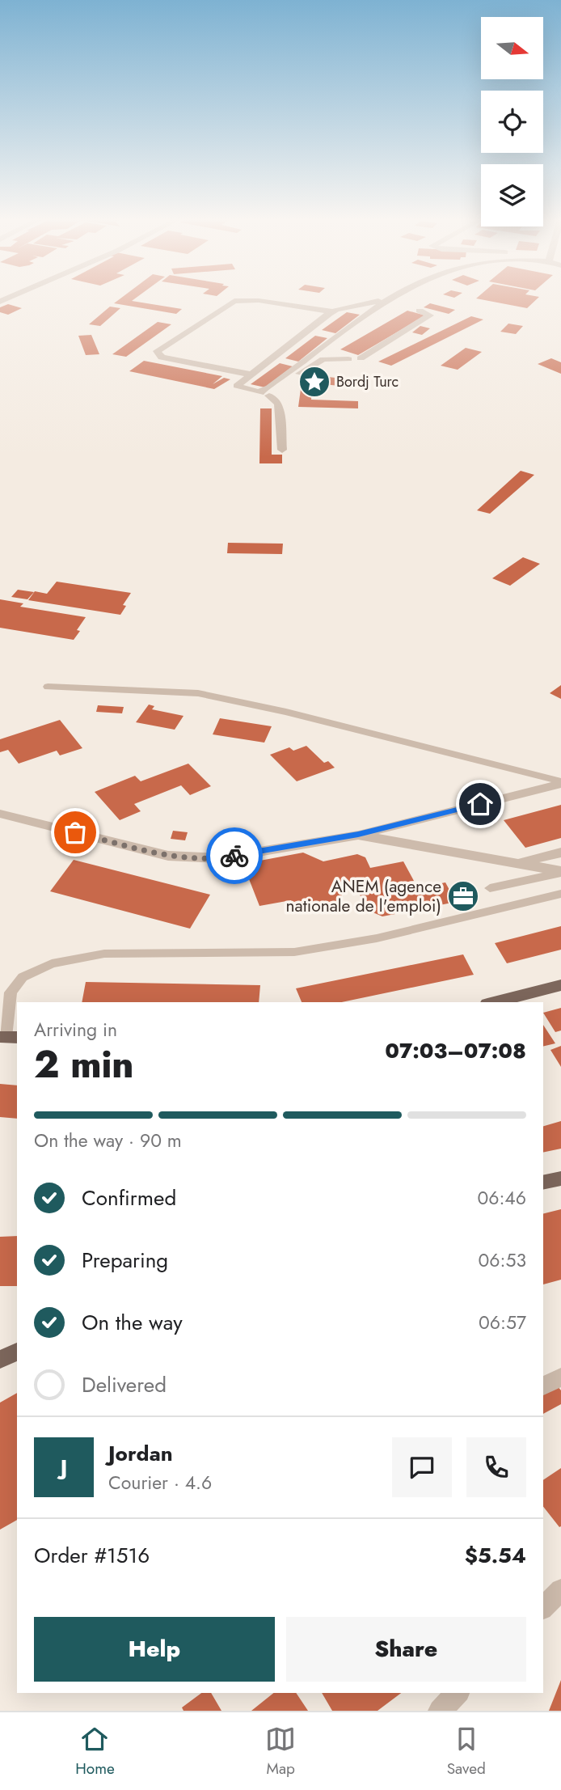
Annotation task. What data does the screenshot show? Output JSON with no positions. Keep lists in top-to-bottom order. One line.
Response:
{"places":{"place":["Bordj Turc"],"office":["ANEM (agence nationale de l'emploi)"]},"north":"right","page":{"heading":["2 min","Arriving in","07:03–07:08"],"panel":["Jordan","Courier · 4.6","Order #1516","$5.54"],"bar":"On the way · 90 m","list":[["Confirmed","06:46"],["Preparing","06:53"],["On the way","06:57"],"Delivered"],"round":"J","buttons":["Help","Share"],"tabs":["Home","Map","Saved"]}}
